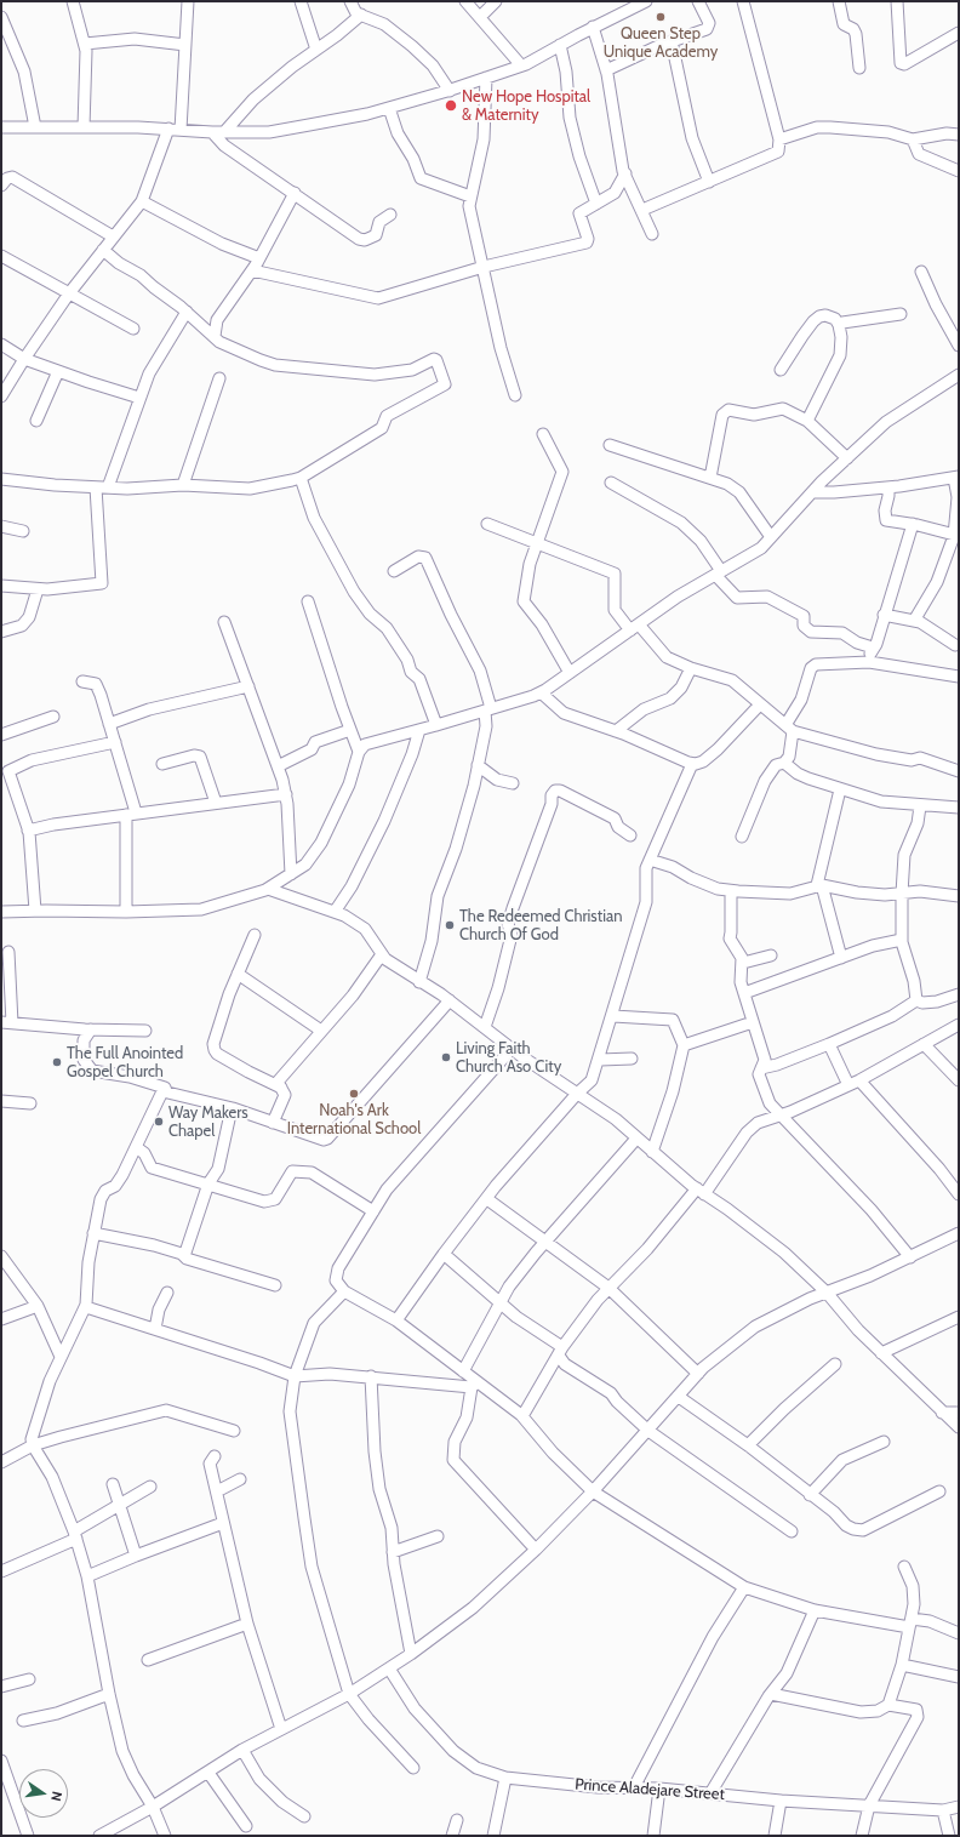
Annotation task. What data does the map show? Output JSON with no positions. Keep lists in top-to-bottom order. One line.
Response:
{"streets":{"street":["Prince Aladejare Street"]},"places":["Queen Step Unique Academy","New Hope Hospital & Maternity","The Redeemed Christian Church Of God","Living Faith Church Aso City","The Full Anointed Gospel Church","Noah's Ark International School","Way Makers Chapel"],"north":"right"}
